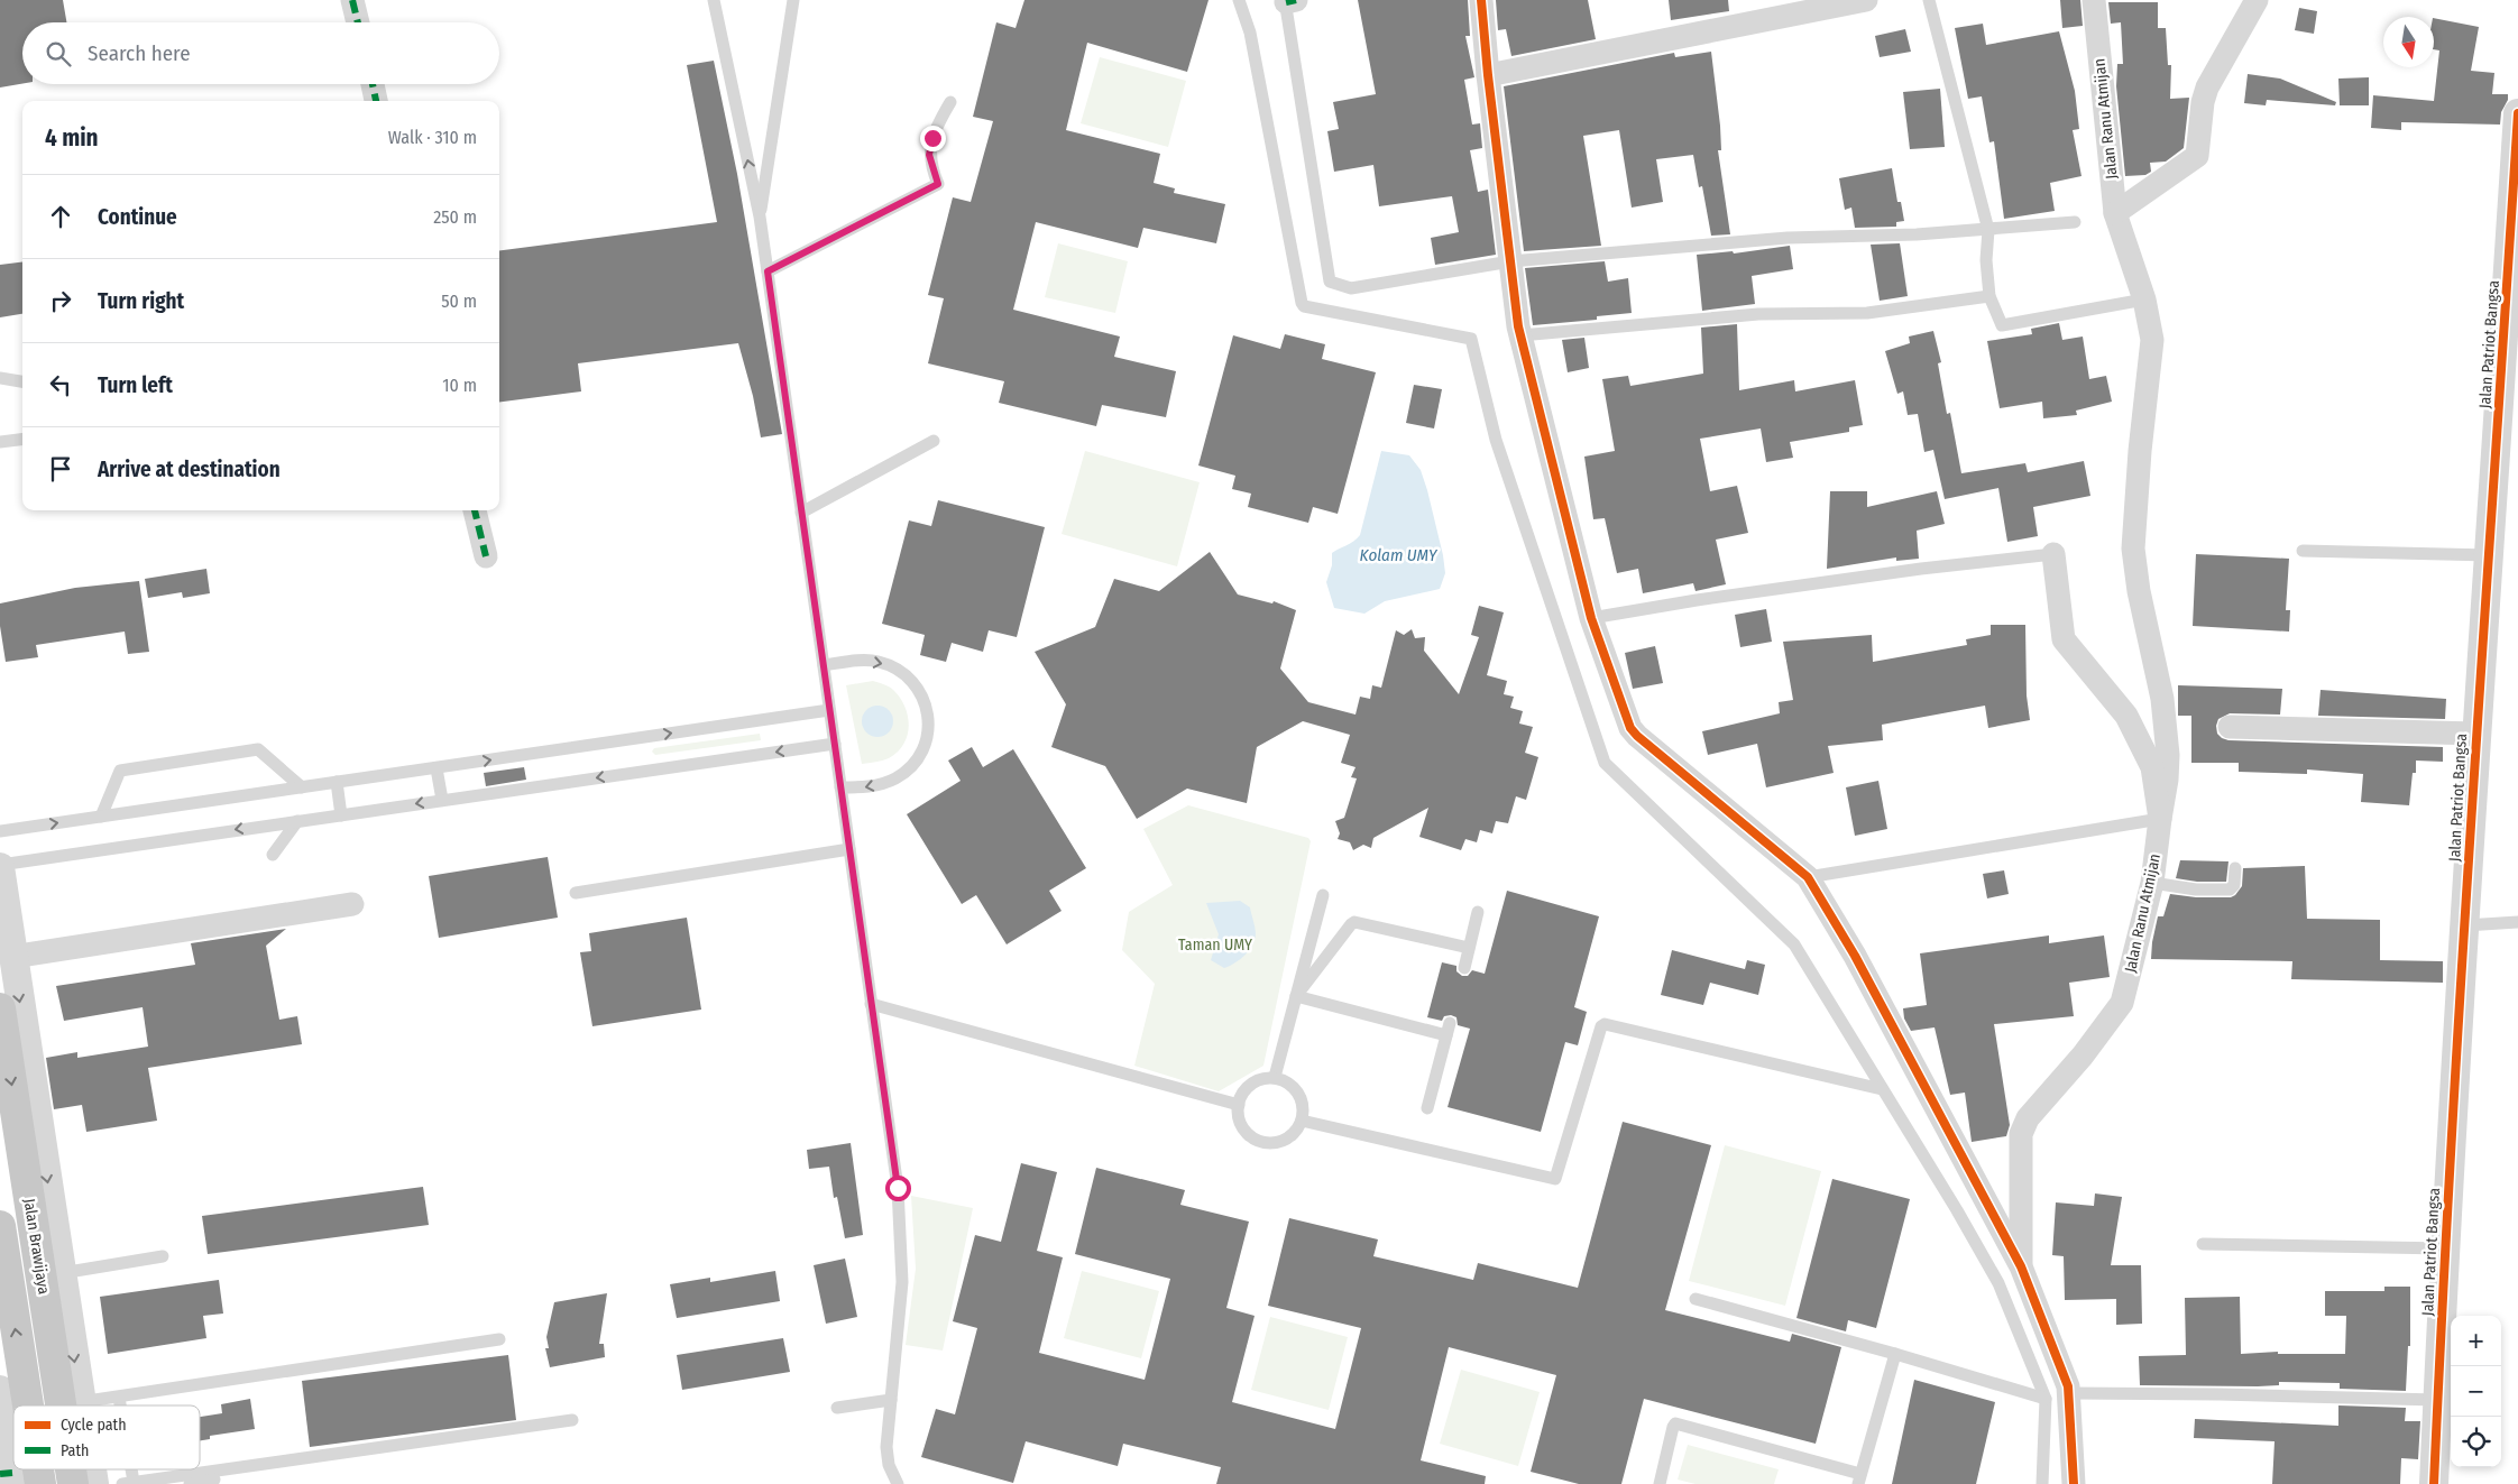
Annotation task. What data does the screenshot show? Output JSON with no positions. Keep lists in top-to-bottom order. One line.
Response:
{"streets":{"highway":["Jalan Brawijaya"],"street":["Jalan Ranu Atmijan","Jalan Patriot Bangsa"]},"water":["Kolam UMY"],"parks":["Taman UMY"],"legend":["Cycle path","Path"],"north":"bottom","page":{"search":"Search here","heading":["4 min","Walk · 310 m"],"list":[["Continue","250 m"],["Turn right","50 m"],["Turn left","10 m"],"Arrive at destination"],"map_buttons":["+","−"]}}
